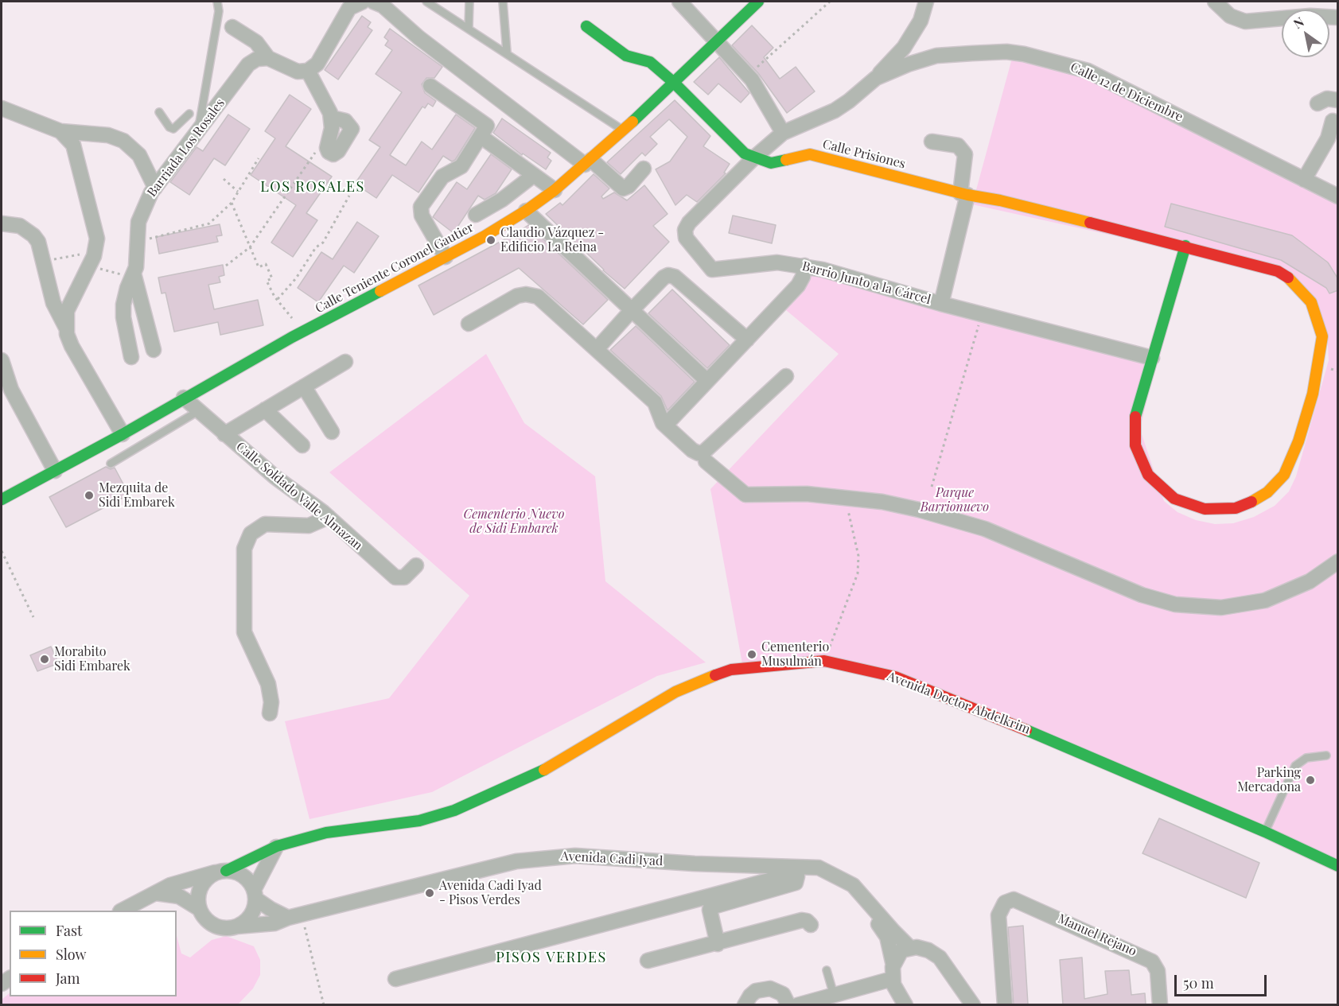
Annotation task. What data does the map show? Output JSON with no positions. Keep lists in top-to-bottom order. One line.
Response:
{"streets":{"street":["Calle 12 de Diciembre","Barriada Los Rosales","Calle Prisiones","Calle Teniente Coronel Gautier","Barrio Junto a la Cárcel","Calle Soldado Valle Almazan","Avenida Doctor Abdelkrim","Avenida Cadi Iyad","Manuel Rejano"]},"crossings":[["Calle 12 de Diciembre","Calle Prisiones"],["Calle 12 de Diciembre","Barrio Junto a la Cárcel"],["Calle Prisiones","Barrio Junto a la Cárcel"],["Calle Teniente Coronel Gautier","Calle Soldado Valle Almazan"],["Avenida Doctor Abdelkrim","Avenida Cadi Iyad"]],"districts":["LOS ROSALES","PISOS VERDES"],"parks":["Parque Barrionuevo","Cementerio Nuevo de Sidi Embarek"],"places":["Claudio Vázquez - Edificio La Reina","Mezquita de Sidi Embarek","Cementerio Musulmán","Morabito Sidi Embarek","Parking Mercadona","Avenida Cadi Iyad - Pisos Verdes"],"legend":["Fast","Slow","Jam"],"scale_bar":"50 m","north":"top left"}
